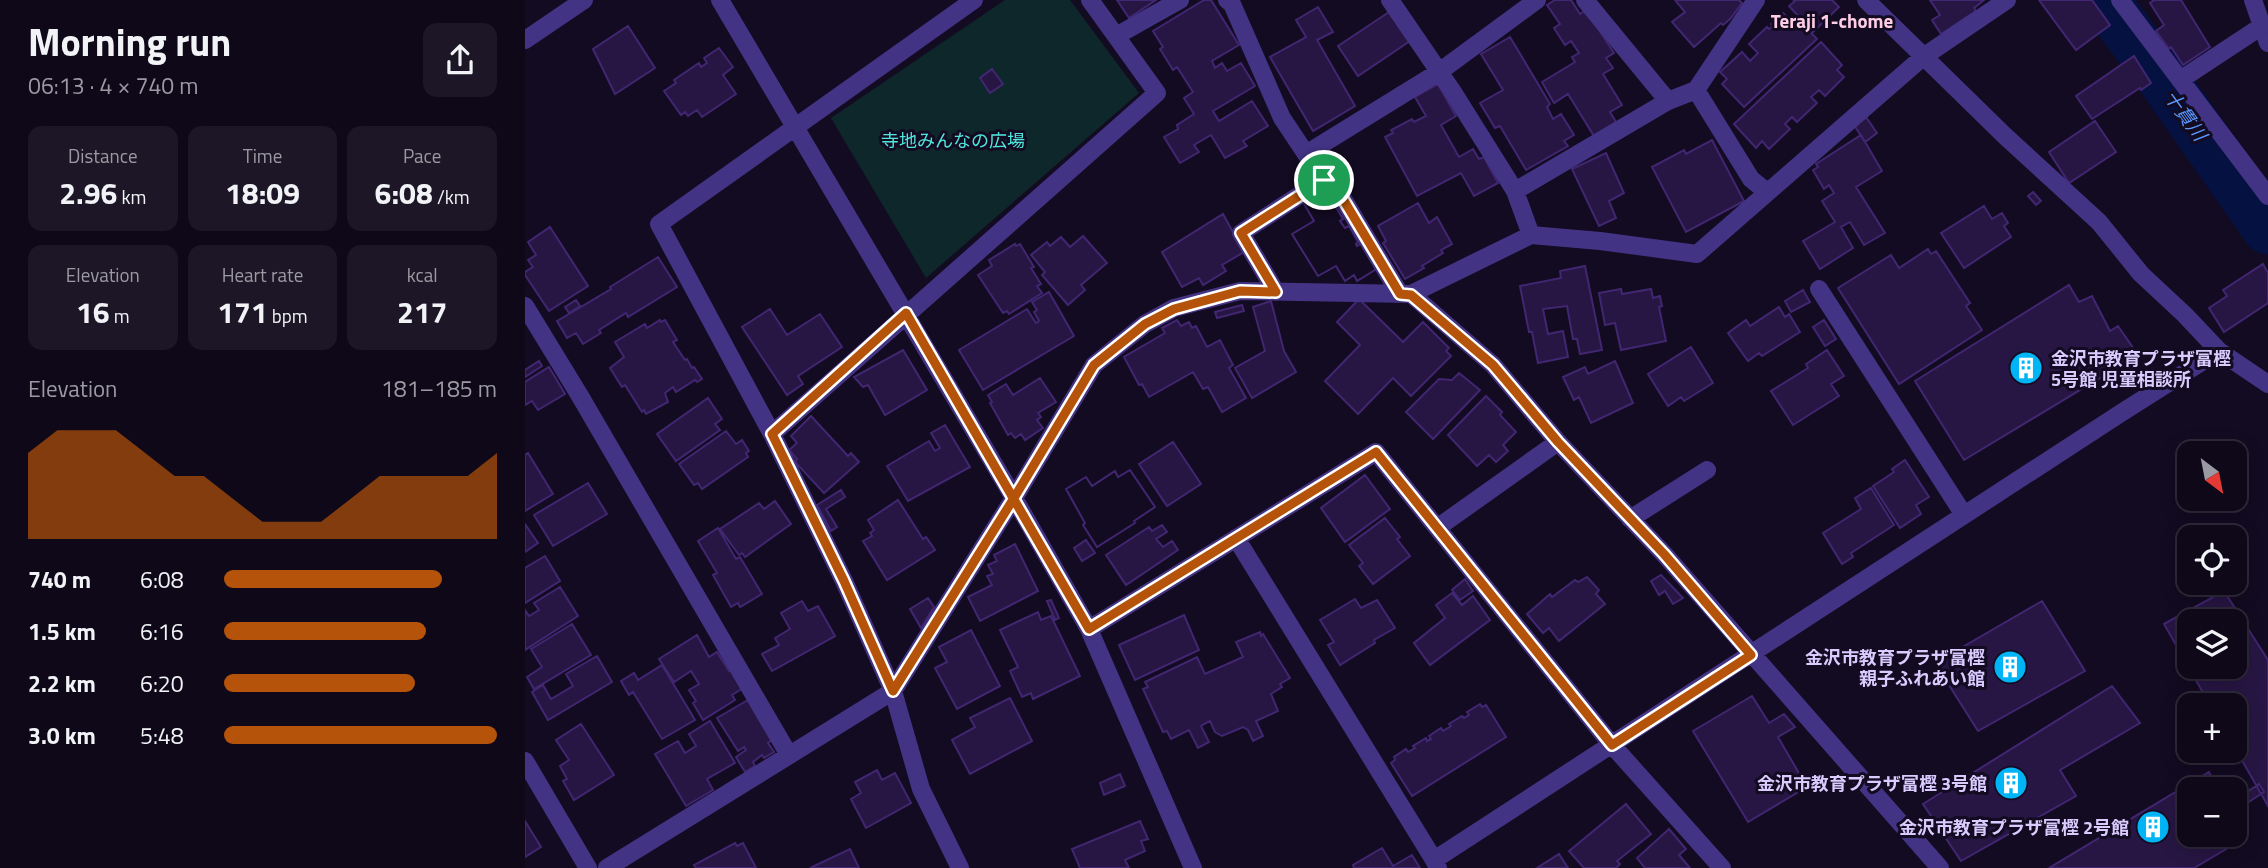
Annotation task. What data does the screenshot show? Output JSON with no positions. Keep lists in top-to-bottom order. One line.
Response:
{"districts":["Teraji 1-chome"],"water":["十貫川"],"parks":["寺地みんなの広場"],"places":{"building":["金沢市教育プラザ富樫 5号館 児童相談所","金沢市教育プラザ富樫 親子ふれあい館","金沢市教育プラザ富樫 3号館","金沢市教育プラザ富樫 2号館"]},"north":"bottom right","page":{"heading":["Morning run","06:13 · 4 × 740 m"],"stats":[["Distance","2.96 km"],["Time","18:09"],["Pace","6:08 /km"],["Elevation","16 m"],["Heart rate","171 bpm"],["kcal","217"]],"chart":["Elevation","181–185 m"],"map_buttons":["+","−"],"list":[{"name":"740 m","note":"6:08"},{"name":"1.5 km","note":"6:16"},{"name":"2.2 km","note":"6:20"},{"name":"3.0 km","note":"5:48"}]}}
